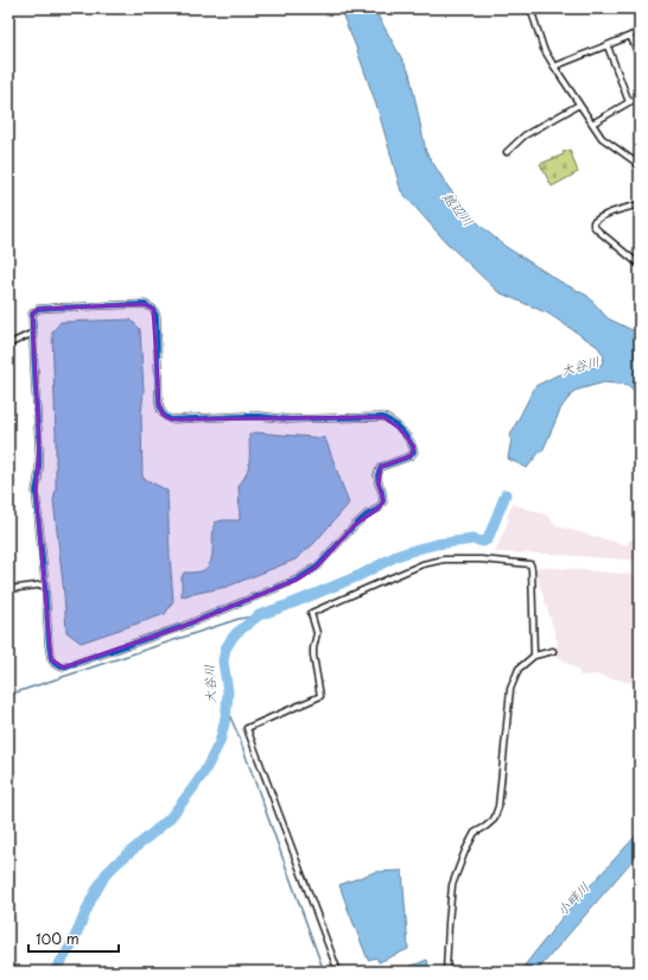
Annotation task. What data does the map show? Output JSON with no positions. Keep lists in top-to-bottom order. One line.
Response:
{"water":["越辺川","大谷川","小畔川"],"scale_bar":"100 m"}
